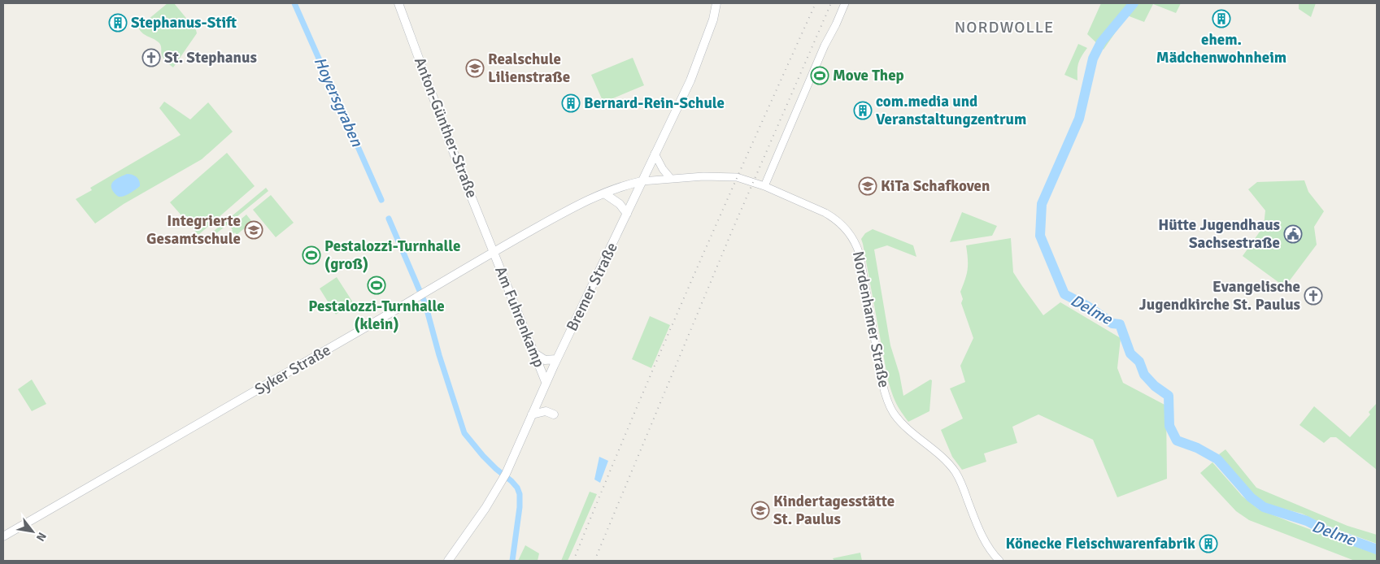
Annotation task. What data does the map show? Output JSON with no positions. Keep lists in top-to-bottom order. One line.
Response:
{"streets":{"main road":["Anton-Günther-Straße","Bremer Straße","Am Fuhrenkamp","Syker Straße"],"street":["Nordenhamer Straße"]},"crossings":[["Anton-Günther-Straße","Am Fuhrenkamp"],["Anton-Günther-Straße","Syker Straße"],["Bremer Straße","Am Fuhrenkamp"],["Bremer Straße","Nordenhamer Straße"],["Bremer Straße","Syker Straße"],["Am Fuhrenkamp","Syker Straße"],["Nordenhamer Straße","Syker Straße"]],"districts":["NORDWOLLE"],"water":["Hoyersgraben","Delme"],"places":{"building":["ehem. Mädchenwohnheim","Stephanus-Stift","Bernard-Rein-Schule","com.media und Veranstaltungzentrum","Könecke Fleischwarenfabrik"],"church":["St. Stephanus","Evangelische Jugendkirche St. Paulus"],"school or university":["Realschule Lilienstraße","KiTa Schafkoven","Integrierte Gesamtschule","Kindertagesstätte St. Paulus"],"sports":["Move Thep","Pestalozzi-Turnhalle (groß)","Pestalozzi-Turnhalle (klein)"],"public building":["Hütte Jugendhaus Sachsestraße"]},"north":"bottom right"}
